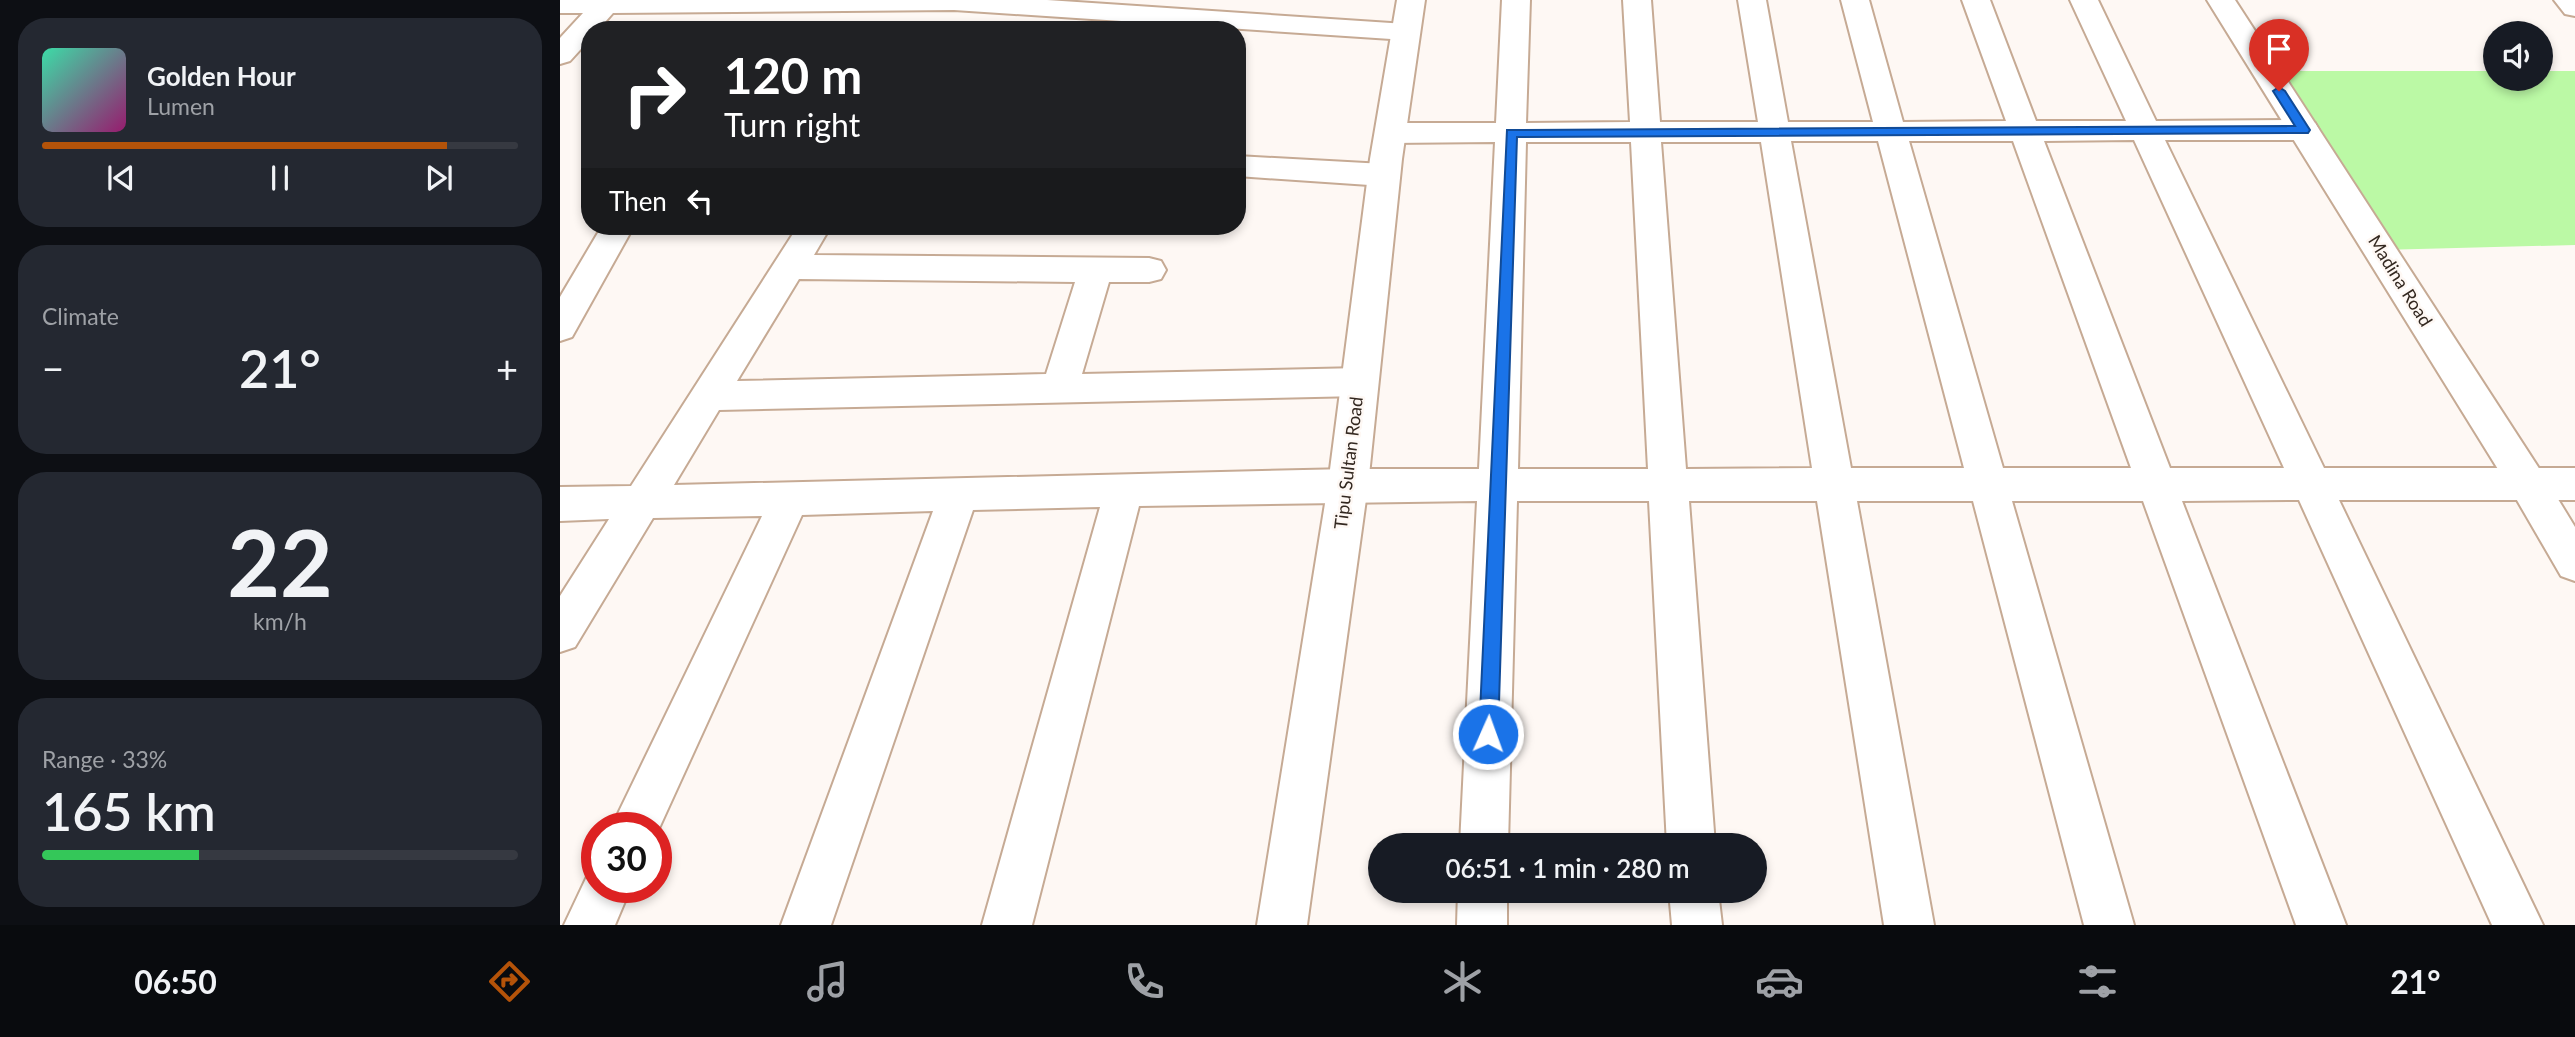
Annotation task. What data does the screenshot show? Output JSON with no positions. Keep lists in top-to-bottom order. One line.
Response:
{"streets":{"street":["Madina Road","Tipu Sultan Road"]},"page":{"turn":["120 m","Turn right"],"song":["Golden Hour","Lumen"],"then":"Then","tile":["Climate",["22","km/h"],["Range · 33%","165 km"]],"heat":["−","21°","+"],"limit":"30","trip":"06:51 · 1 min · 280 m","tabs":["06:50","21°"]}}
